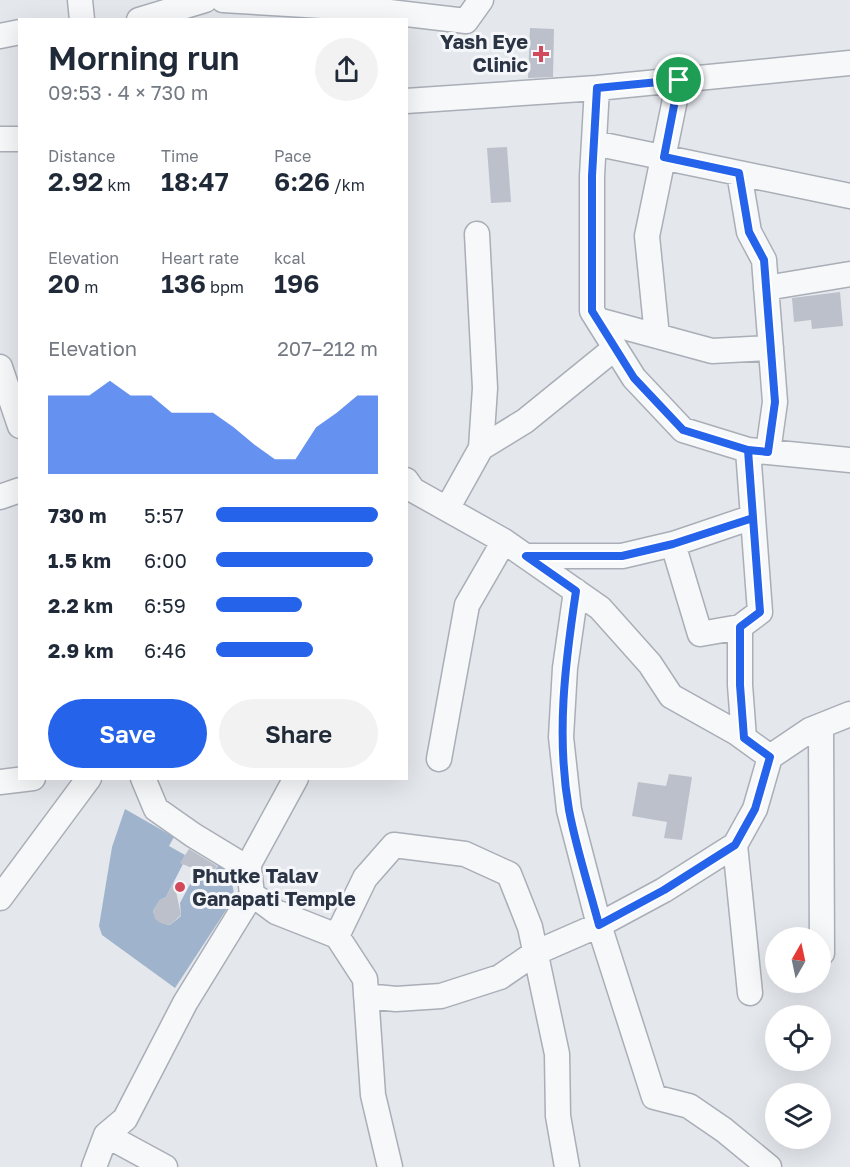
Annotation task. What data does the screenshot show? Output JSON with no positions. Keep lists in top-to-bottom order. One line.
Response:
{"places":{"health":["Yash Eye Clinic"],"other":["Phutke Talav Ganapati Temple"]},"north":"top","page":{"heading":["Morning run","09:53 · 4 × 730 m"],"stats":[["Distance","2.92 km"],["Time","18:47"],["Pace","6:26 /km"],["Elevation","20 m"],["Heart rate","136 bpm"],["kcal","196"]],"chart":["Elevation","207–212 m"],"list":[{"name":"730 m","note":"5:57"},{"name":"1.5 km","note":"6:00"},{"name":"2.2 km","note":"6:59"},{"name":"2.9 km","note":"6:46"}],"buttons":["Save","Share"]}}
